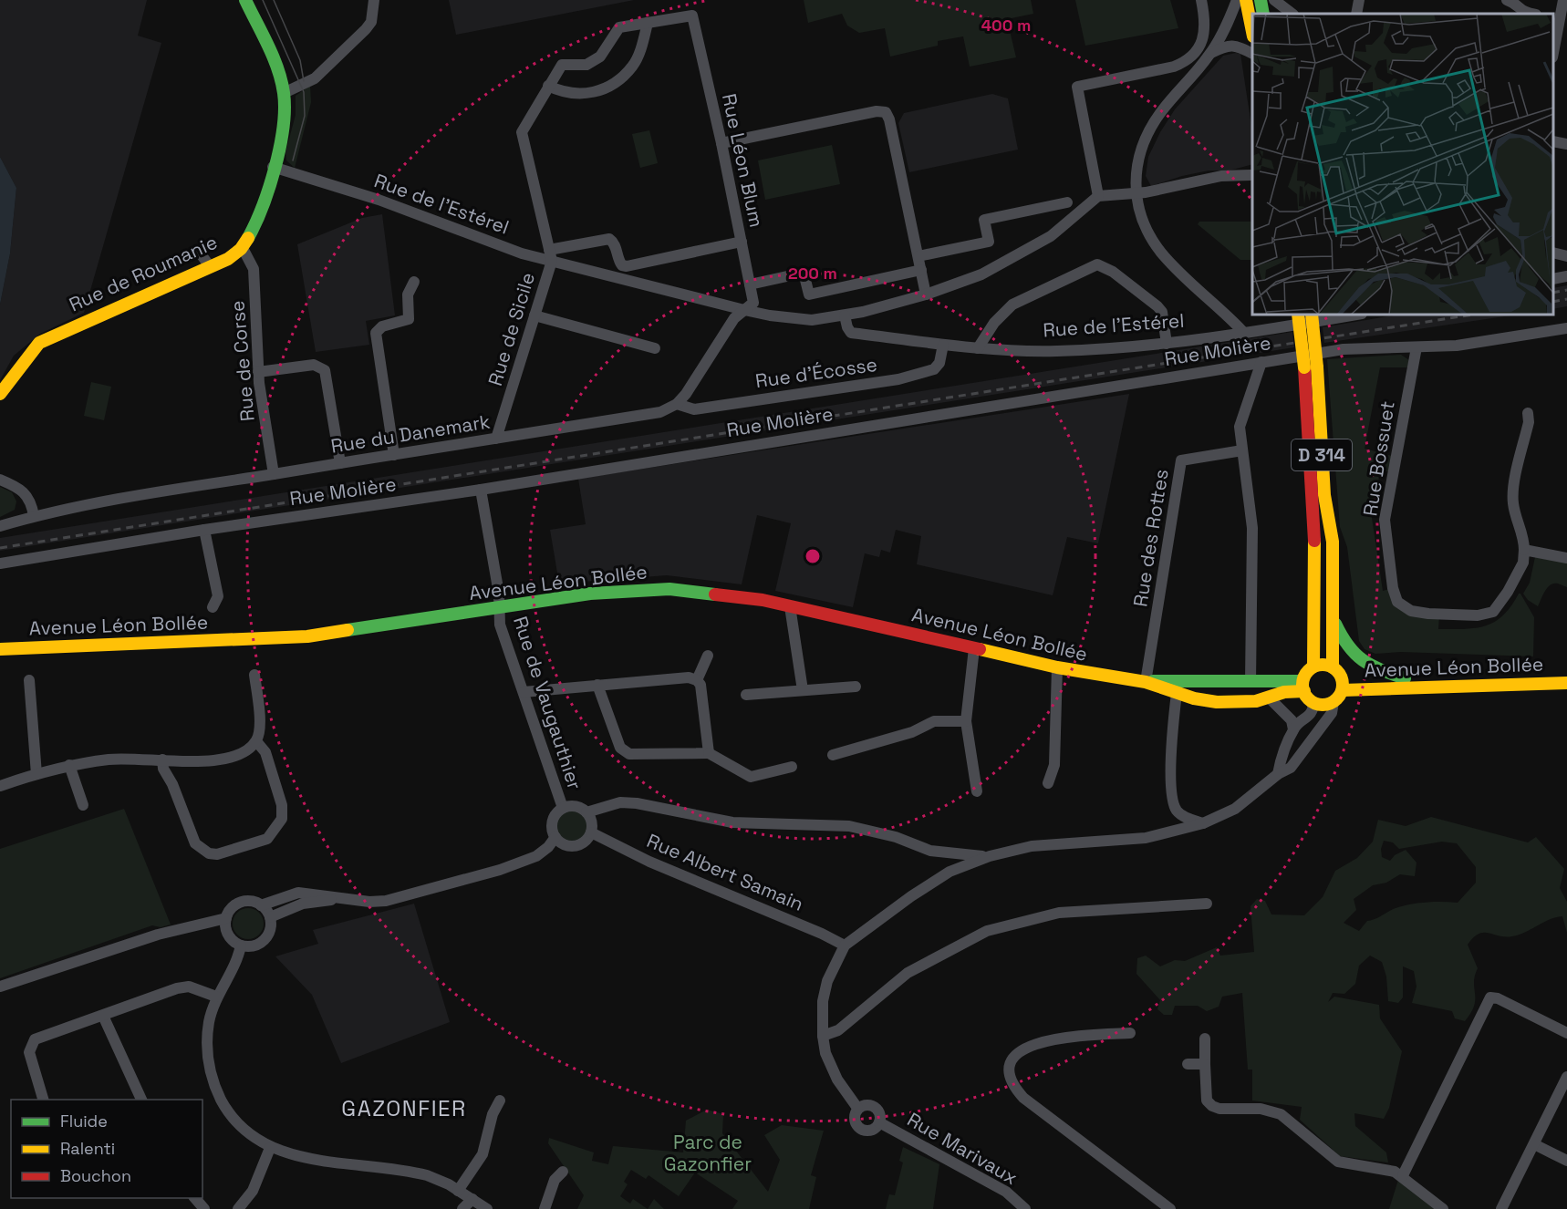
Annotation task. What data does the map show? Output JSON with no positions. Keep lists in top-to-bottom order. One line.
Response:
{"streets":{"main road":["Rue de Roumanie","D 314","Avenue Léon Bollée"],"street":["Rue Léon Blum","Rue de l'Estérel","Rue de Sicile","Rue Molière","Rue de Corse","Rue d'Écosse","Rue du Danemark","Rue Bossuet","Rue des Rottes","Rue de Vaugauthier","Rue Albert Samain","Rue Marivaux"]},"crossings":[["Rue Léon Blum","Rue de l'Estérel"],["Rue de l'Estérel","Rue de Roumanie"],["Rue de l'Estérel","Rue de Sicile"],["Rue de l'Estérel","Rue d'Écosse"],["Rue de Roumanie","Rue de Corse"],["Rue de Sicile","Rue du Danemark"],["Rue Molière","Rue Bossuet"],["Rue Molière","Rue de Vaugauthier"],["Rue de Corse","Rue du Danemark"],["Rue d'Écosse","Rue du Danemark"],["D 314","Avenue Léon Bollée"],["Rue des Rottes","Avenue Léon Bollée"],["Avenue Léon Bollée","Rue de Vaugauthier"],["Rue de Vaugauthier","Rue Albert Samain"]],"districts":["GAZONFIER"],"parks":["Parc de Gazonfier"],"legend":["Fluide","Ralenti","Bouchon"],"rings":["400 m","200 m"]}
